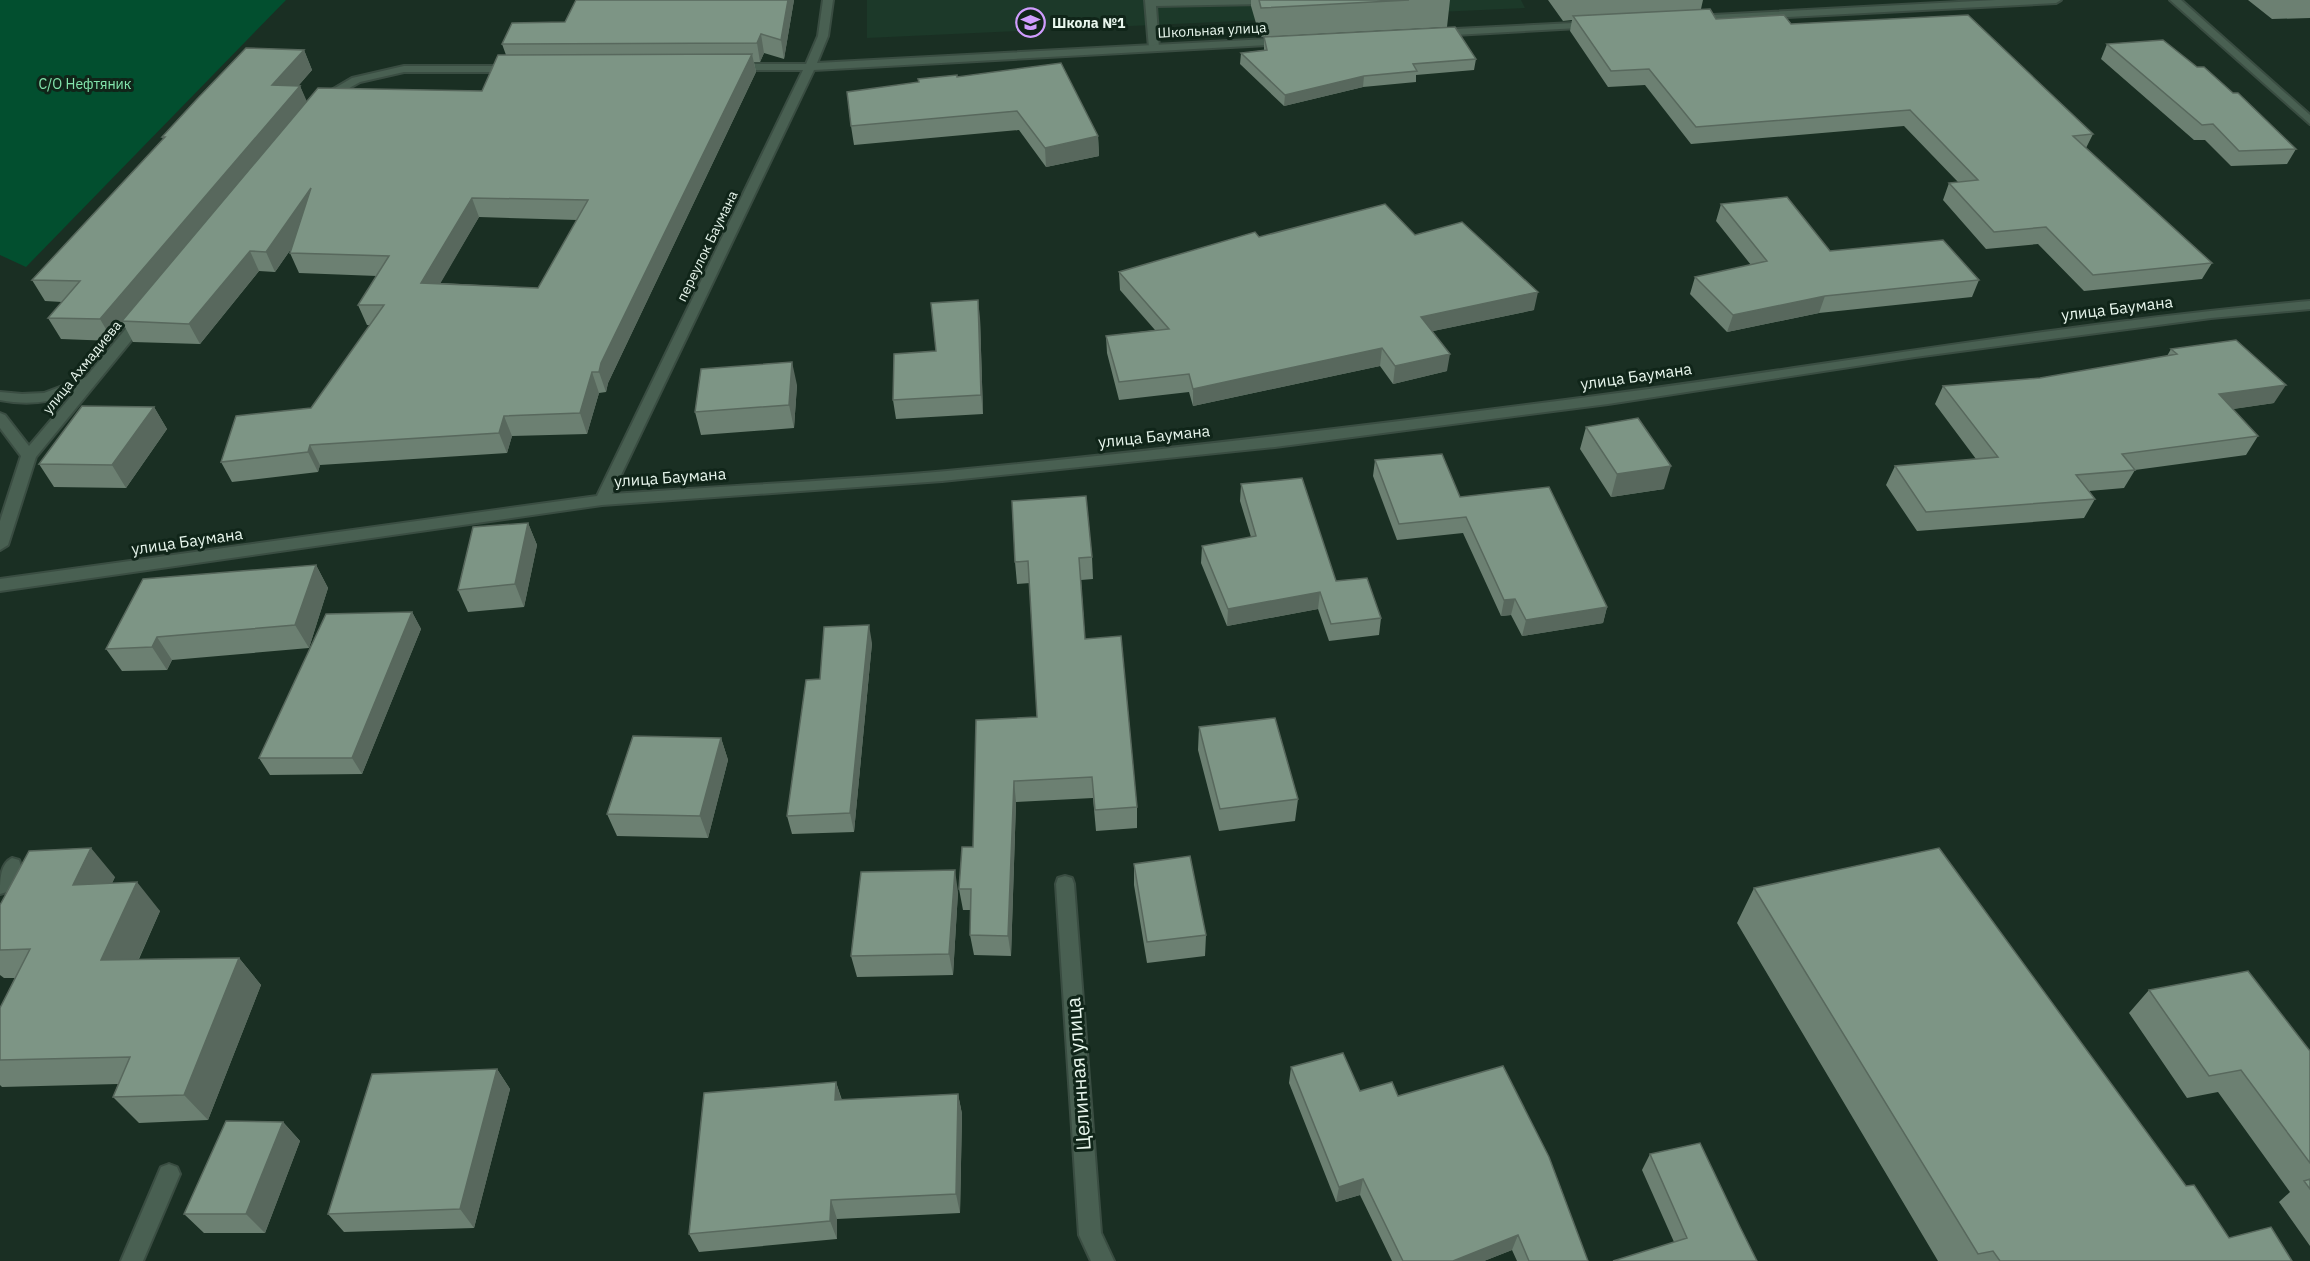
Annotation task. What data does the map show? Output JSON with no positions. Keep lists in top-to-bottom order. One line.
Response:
{"streets":{"street":["Школьная улица","переулок Баумана","улица Баумана","улица Ахмадиева","Целинная улица"]},"crossings":[["Школьная улица","переулок Баумана"],["переулок Баумана","улица Баумана"]],"parks":["С/О Нефтяник"],"places":{"school or university":["Школа №1"]}}
